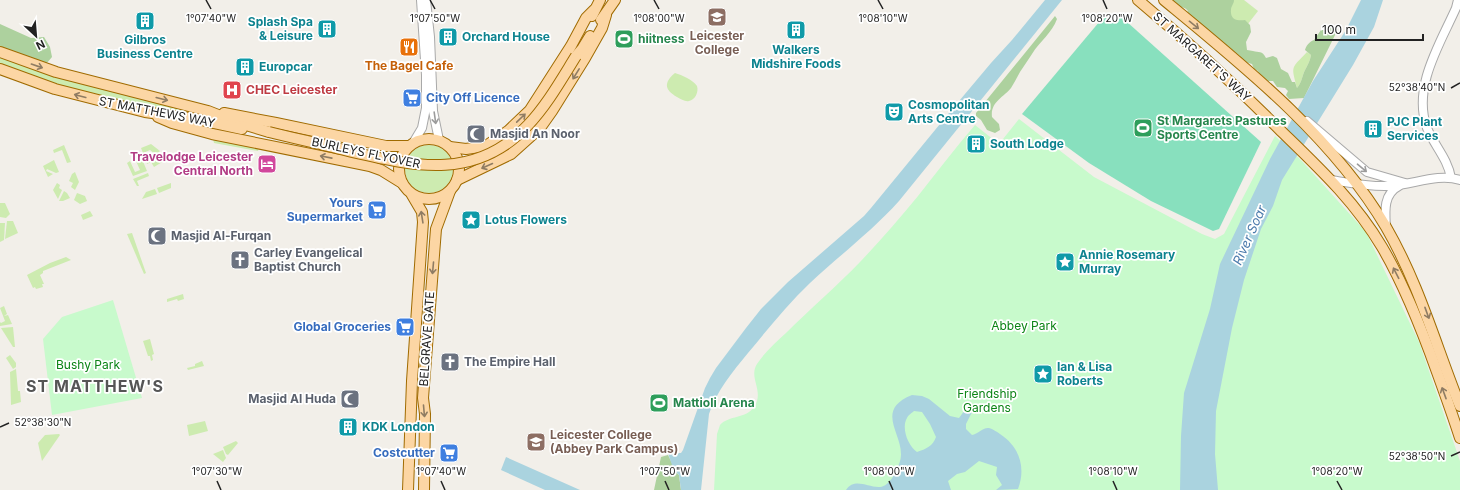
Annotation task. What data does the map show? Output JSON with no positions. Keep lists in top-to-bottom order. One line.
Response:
{"streets":{"main road":["ST MARGARET'S WAY","ST MATTHEWS WAY","BURLEYS FLYOVER","BELGRAVE GATE"]},"crossings":[["ST MATTHEWS WAY","BURLEYS FLYOVER"]],"districts":["ST MATTHEW'S"],"water":["River Soar"],"parks":["Abbey Park","Bushy Park","Friendship Gardens"],"places":{"school or university":["Leicester College","Leicester College (Abbey Park Campus)"],"building":["Gilbros Business Centre","Splash Spa & Leisure","Walkers Midshire Foods","Orchard House","Europcar","PJC Plant Services","South Lodge","KDK London"],"sports":["hiitness","St Margarets Pastures Sports Centre","Mattioli Arena"],"restaurant":["The Bagel Cafe"],"hospital":["CHEC Leicester"],"supermarket":["City Off Licence","Yours Supermarket","Global Groceries","Costcutter"],"theatre":["Cosmopolitan Arts Centre"],"mosque":["Masjid An Noor","Masjid Al-Furqan","Masjid Al Huda"],"hotel":["Travelodge Leicester Central North"],"place":["Lotus Flowers","Annie Rosemary Murray","Ian & Lisa Roberts"],"church":["Carley Evangelical Baptist Church","The Empire Hall"]},"scale_bar":"100 m","north":"bottom right","coordinates":["1°07'40\"W","1°07'50\"W","1°08'00\"W","1°08'10\"W","1°08'20\"W","52°38'40\"N","52°38'30\"N","52°38'50\"N","1°07'30\"W"]}
